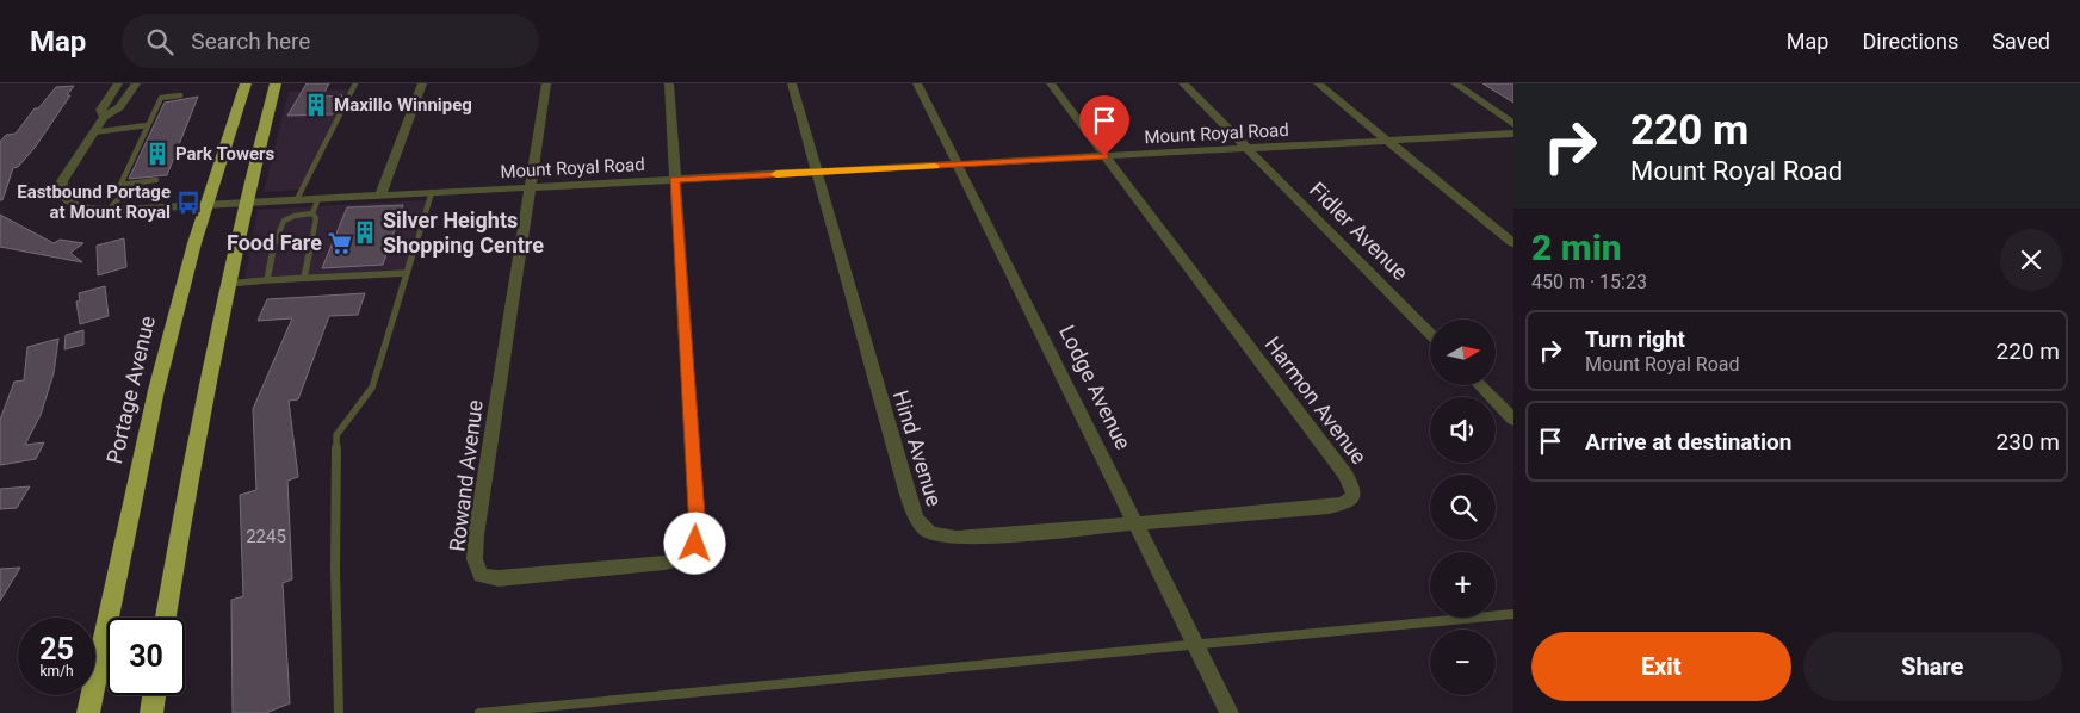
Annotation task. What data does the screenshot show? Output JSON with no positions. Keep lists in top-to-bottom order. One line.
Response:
{"streets":{"highway":["Portage Avenue"],"street":["Mount Royal Road","Fidler Avenue","Lodge Avenue","Harmon Avenue","Hind Avenue","Rowand Avenue"]},"crossings":[["Mount Royal Road","Fidler Avenue"],["Mount Royal Road","Lodge Avenue"],["Mount Royal Road","Portage Avenue"],["Mount Royal Road","Harmon Avenue"],["Mount Royal Road","Hind Avenue"],["Mount Royal Road","Rowand Avenue"],["Lodge Avenue","Harmon Avenue"],["Lodge Avenue","Hind Avenue"],["Harmon Avenue","Hind Avenue"]],"places":{"building":["Maxillo Winnipeg","Park Towers","Silver Heights Shopping Centre"],"bus stop":["Eastbound Portage at Mount Royal"],"supermarket":["Food Fare"]},"house_numbers":["2245"],"north":"right","page":{"header":"Map","search":"Search here","nav":["Map","Directions","Saved"],"turn":["220 m","Mount Royal Road"],"heading":["2 min","450 m · 15:23"],"list":[{"name":"Turn right","note":"Mount Royal Road","value":"220 m"},{"name":"Arrive at destination","value":"230 m"}],"map_buttons":["+","−"],"speed":"25 km/h","limit":"30","buttons":["Exit","Share"]}}
